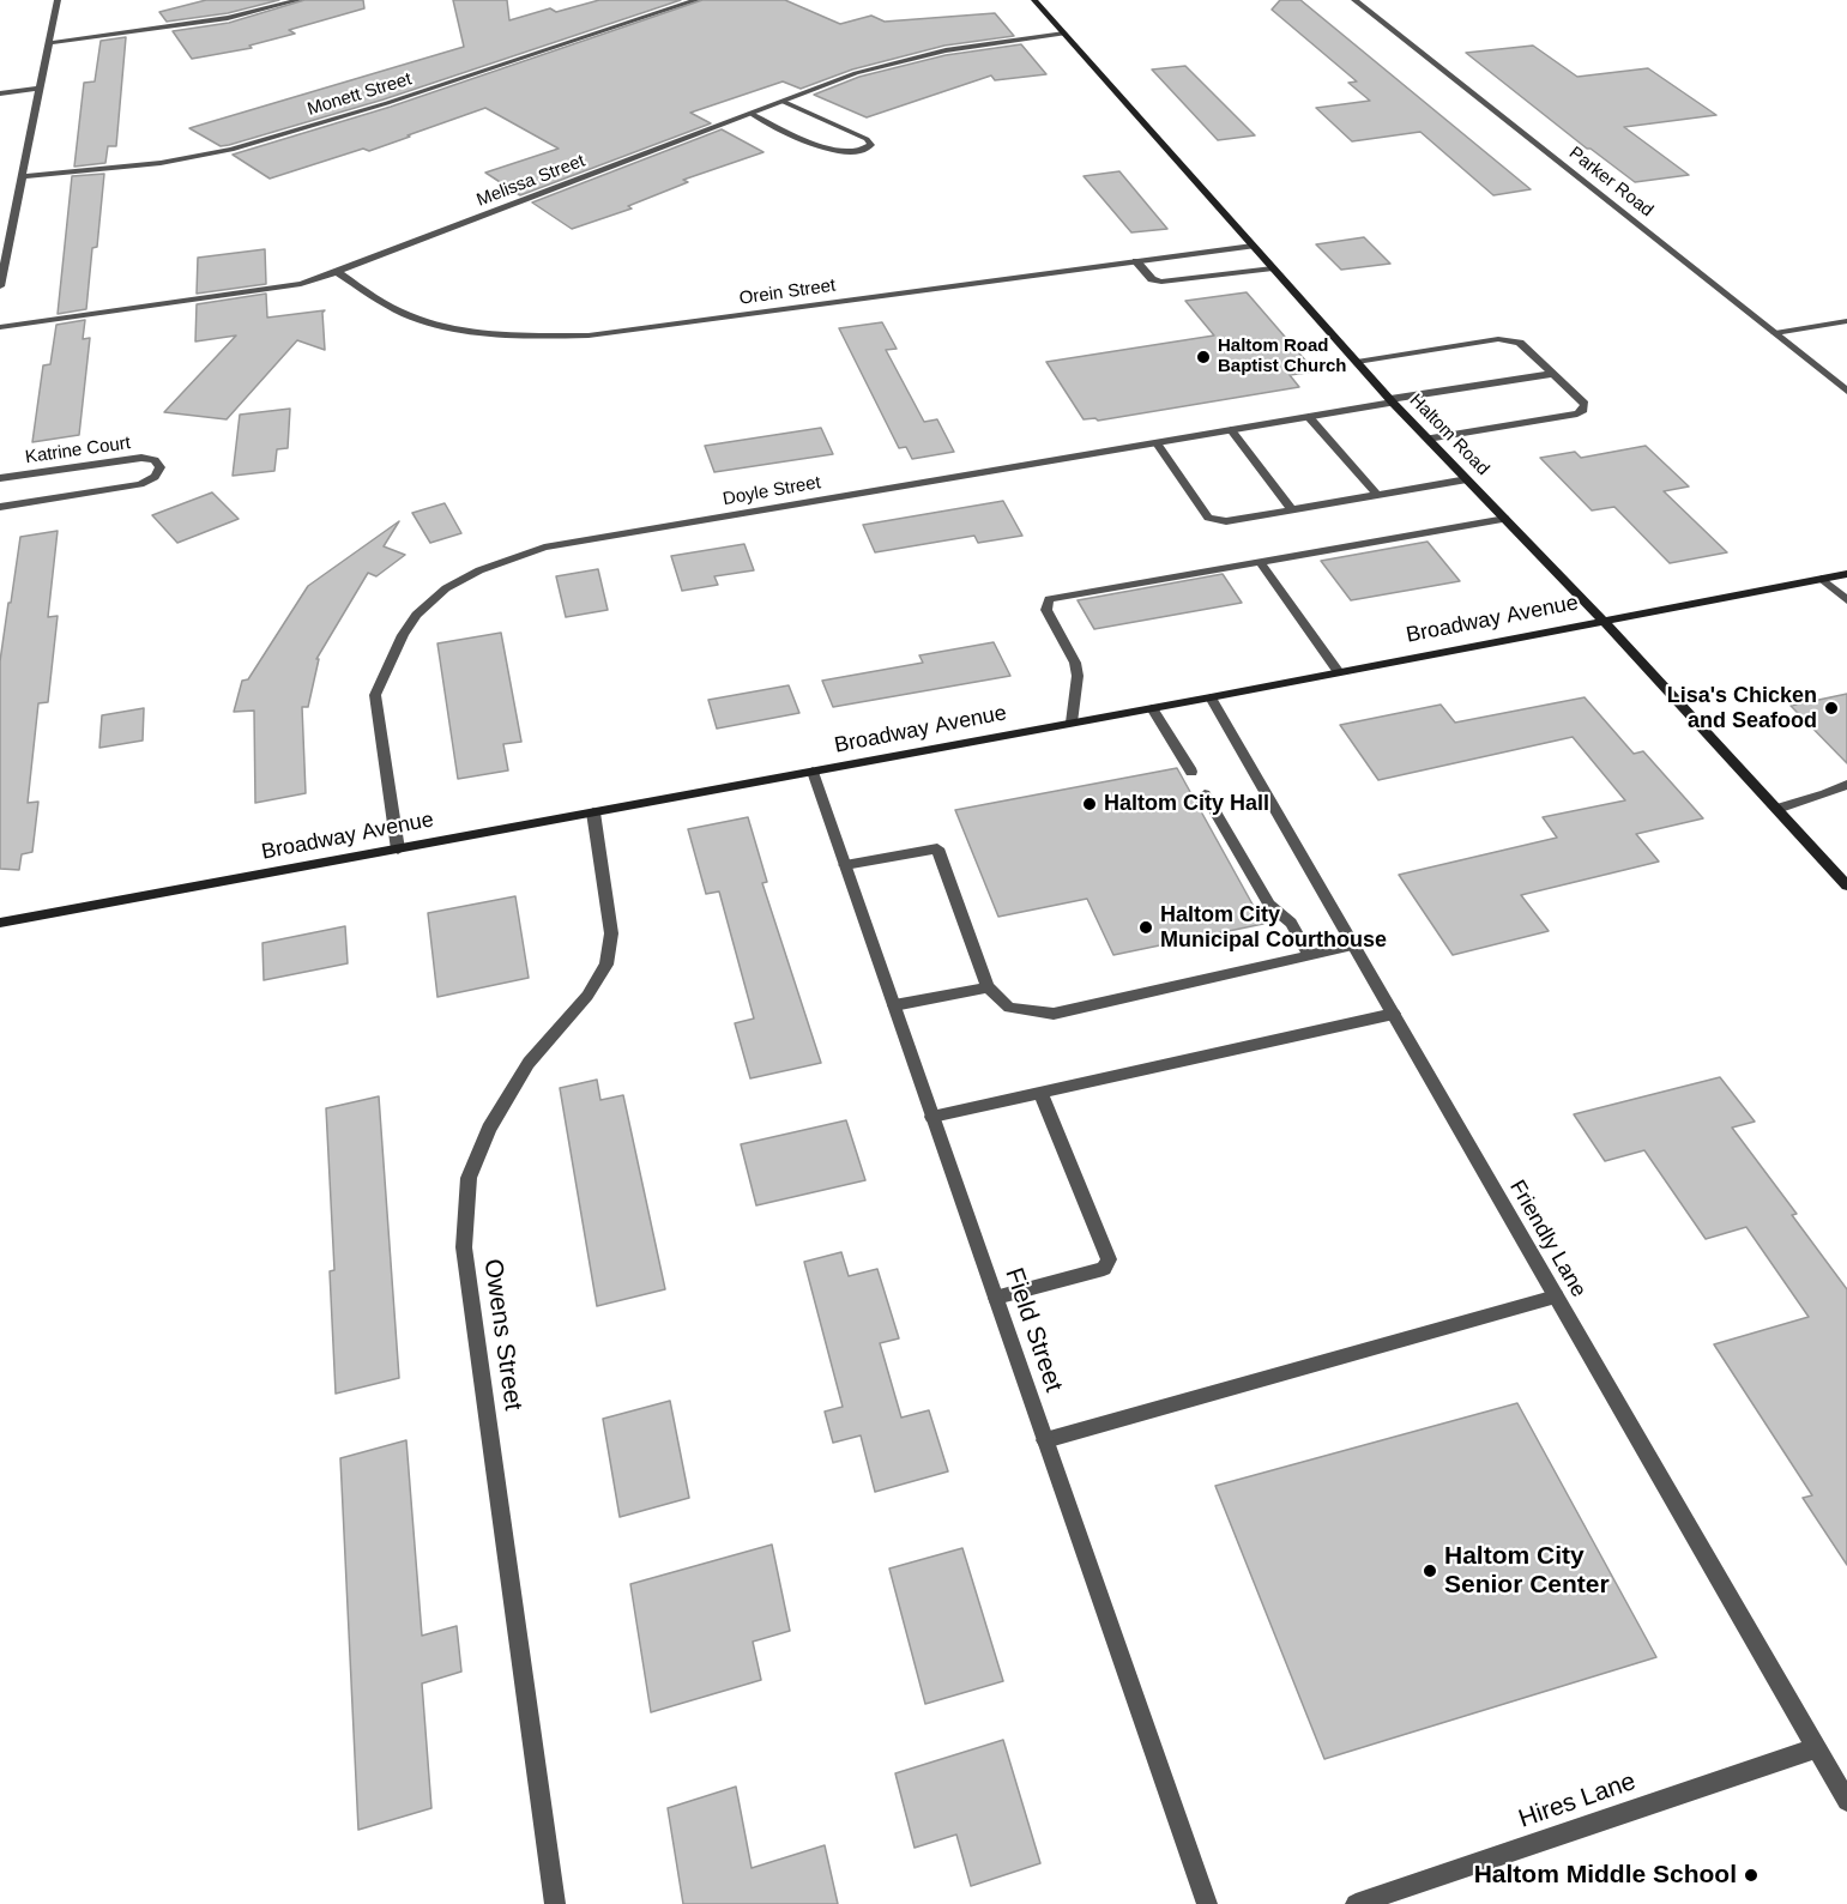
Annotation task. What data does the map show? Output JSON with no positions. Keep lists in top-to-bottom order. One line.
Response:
{"streets":{"main road":["Haltom Road","Broadway Avenue"],"street":["Monett Street","Melissa Street","Parker Road","Orein Street","Katrine Court","Doyle Street","Friendly Lane","Field Street","Owens Street","Hires Lane"]},"crossings":[["Melissa Street","Orein Street"],["Melissa Street","Haltom Road"],["Orein Street","Haltom Road"],["Haltom Road","Doyle Street"],["Haltom Road","Broadway Avenue"],["Doyle Street","Broadway Avenue"],["Broadway Avenue","Friendly Lane"],["Broadway Avenue","Field Street"],["Broadway Avenue","Owens Street"],["Friendly Lane","Hires Lane"]],"places":["Haltom Road Baptist Church","Lisa's Chicken and Seafood","Haltom City Hall","Haltom City Municipal Courthouse","Haltom City Senior Center","Haltom Middle School"]}
